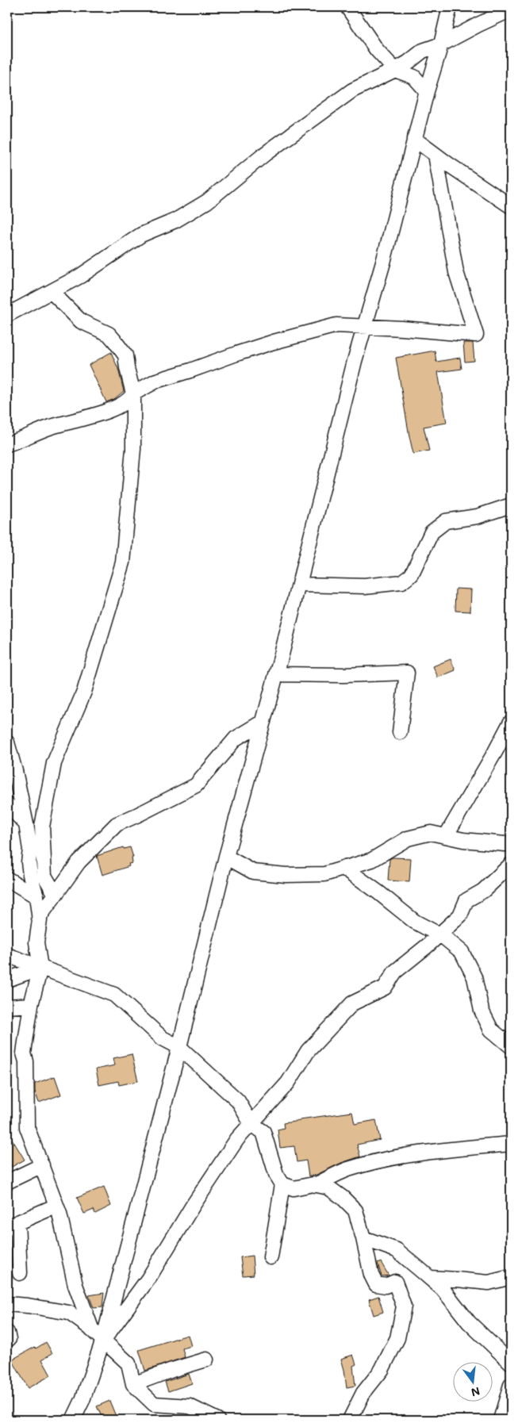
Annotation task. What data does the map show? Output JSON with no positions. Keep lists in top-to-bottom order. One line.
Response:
{"north":"bottom"}
